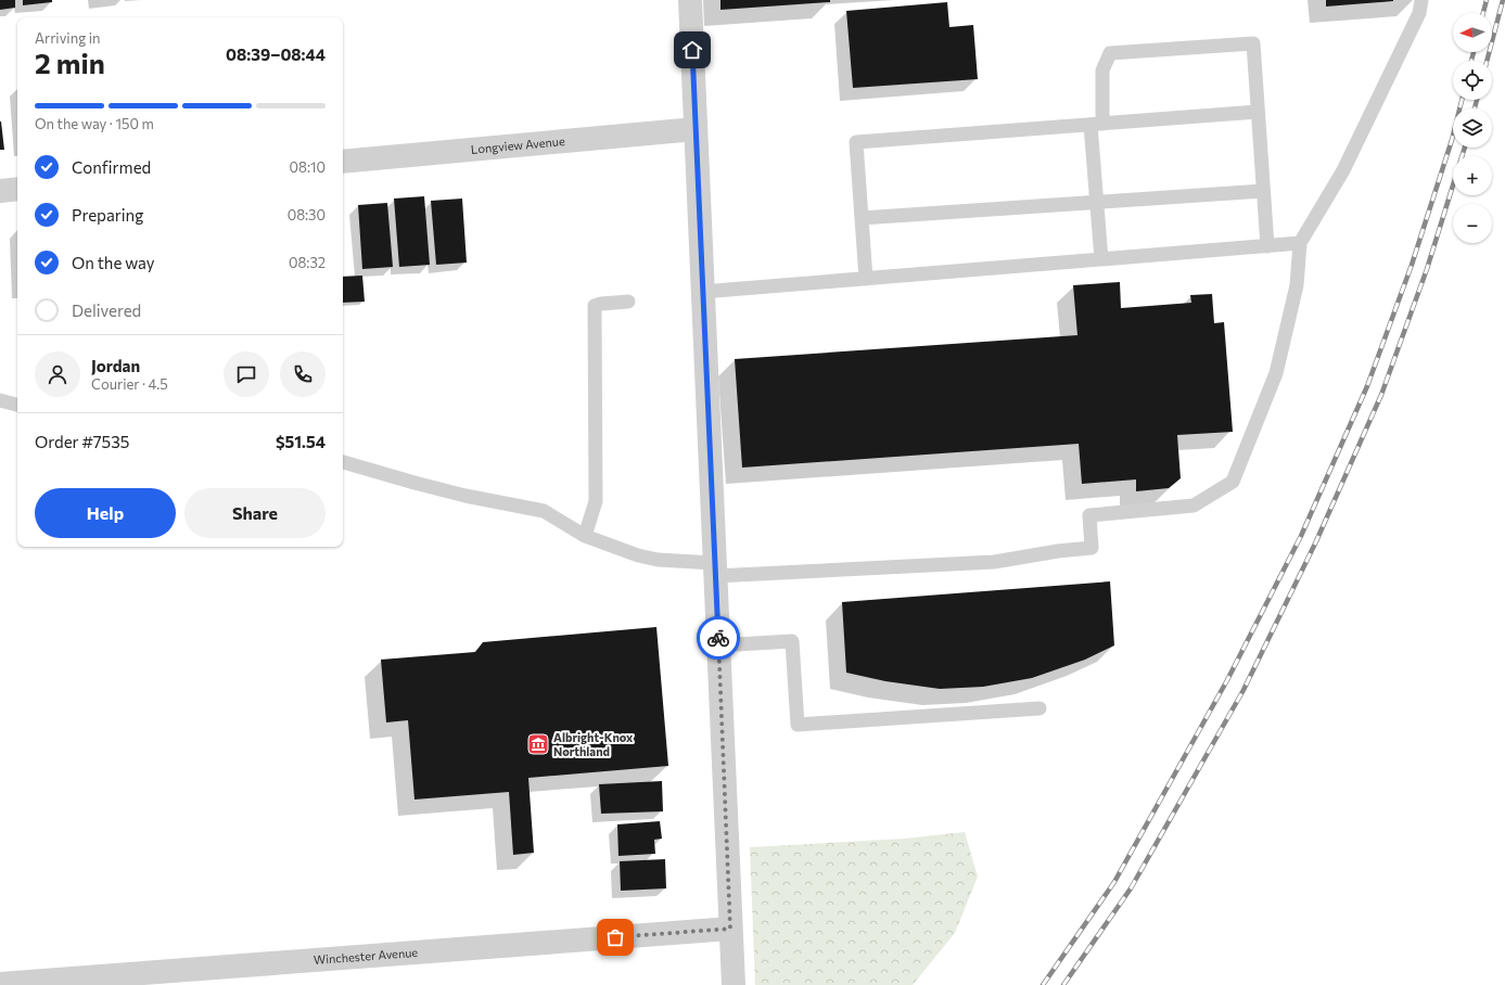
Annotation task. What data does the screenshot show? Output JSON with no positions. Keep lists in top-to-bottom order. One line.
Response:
{"streets":{"street":["Longview Avenue","Winchester Avenue"]},"places":{"museum":["Albright-Knox Northland"]},"north":"left","page":{"map_buttons":["+","−"],"heading":["2 min","Arriving in","08:39–08:44"],"panel":["Jordan","Courier · 4.5","Order #7535","$51.54"],"bar":"On the way · 150 m","list":[["Confirmed","08:10"],["Preparing","08:30"],["On the way","08:32"],"Delivered"],"buttons":["Help","Share"]}}
